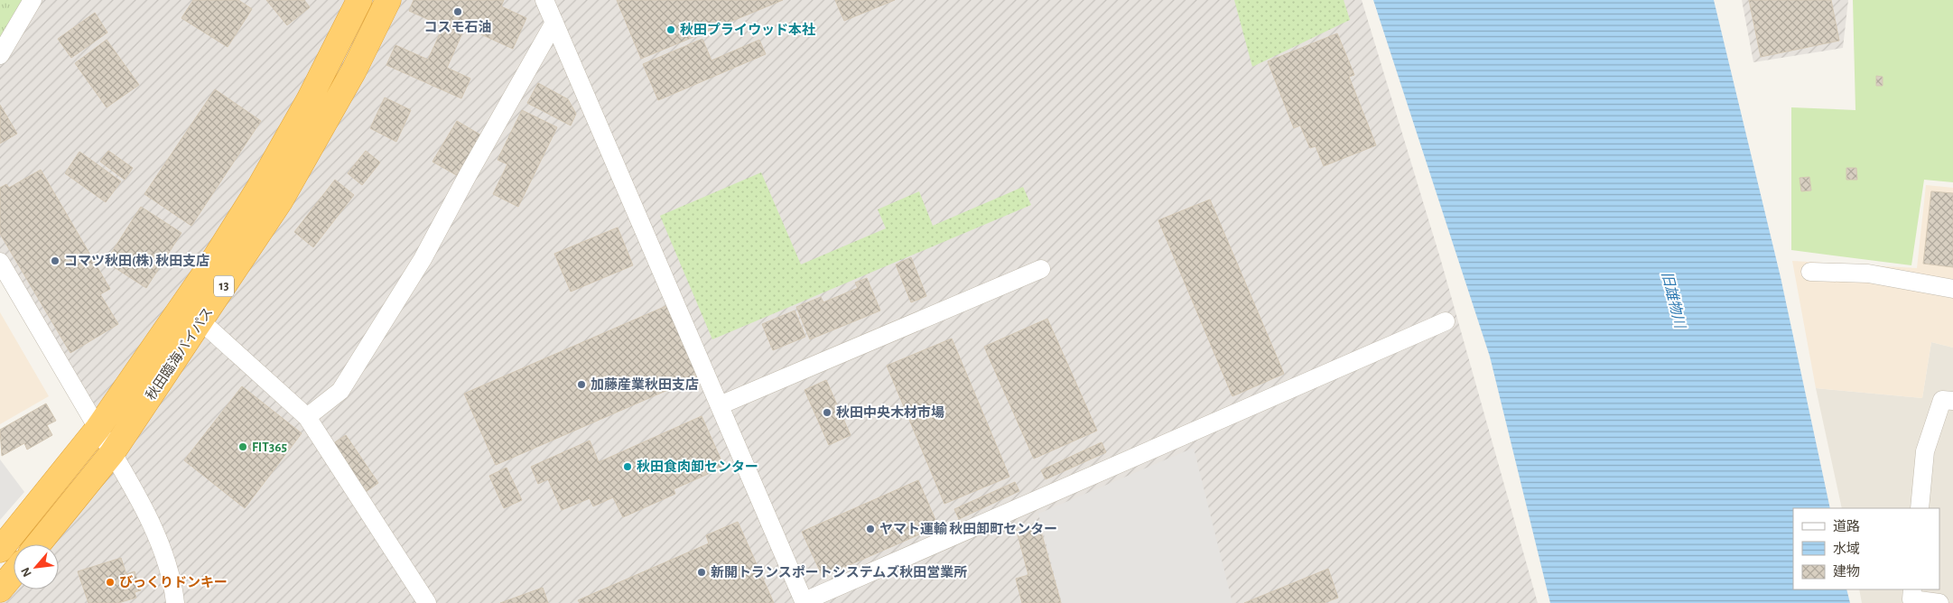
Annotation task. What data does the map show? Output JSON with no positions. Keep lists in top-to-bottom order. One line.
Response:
{"streets":{"highway":["13","秋田臨海バイパス"]},"water":["旧雄物川"],"places":["コスモ石油","秋田プライウッド本社","コマツ秋田(株) 秋田支店","加藤産業秋田支店","秋田中央木材市場","FIT365","秋田食肉卸センター","ヤマト運輸 秋田卸町センター","新開トランスポートシステムズ秋田営業所","びっくりドンキー"],"legend":["道路","水域","建物"],"north":"bottom left"}
